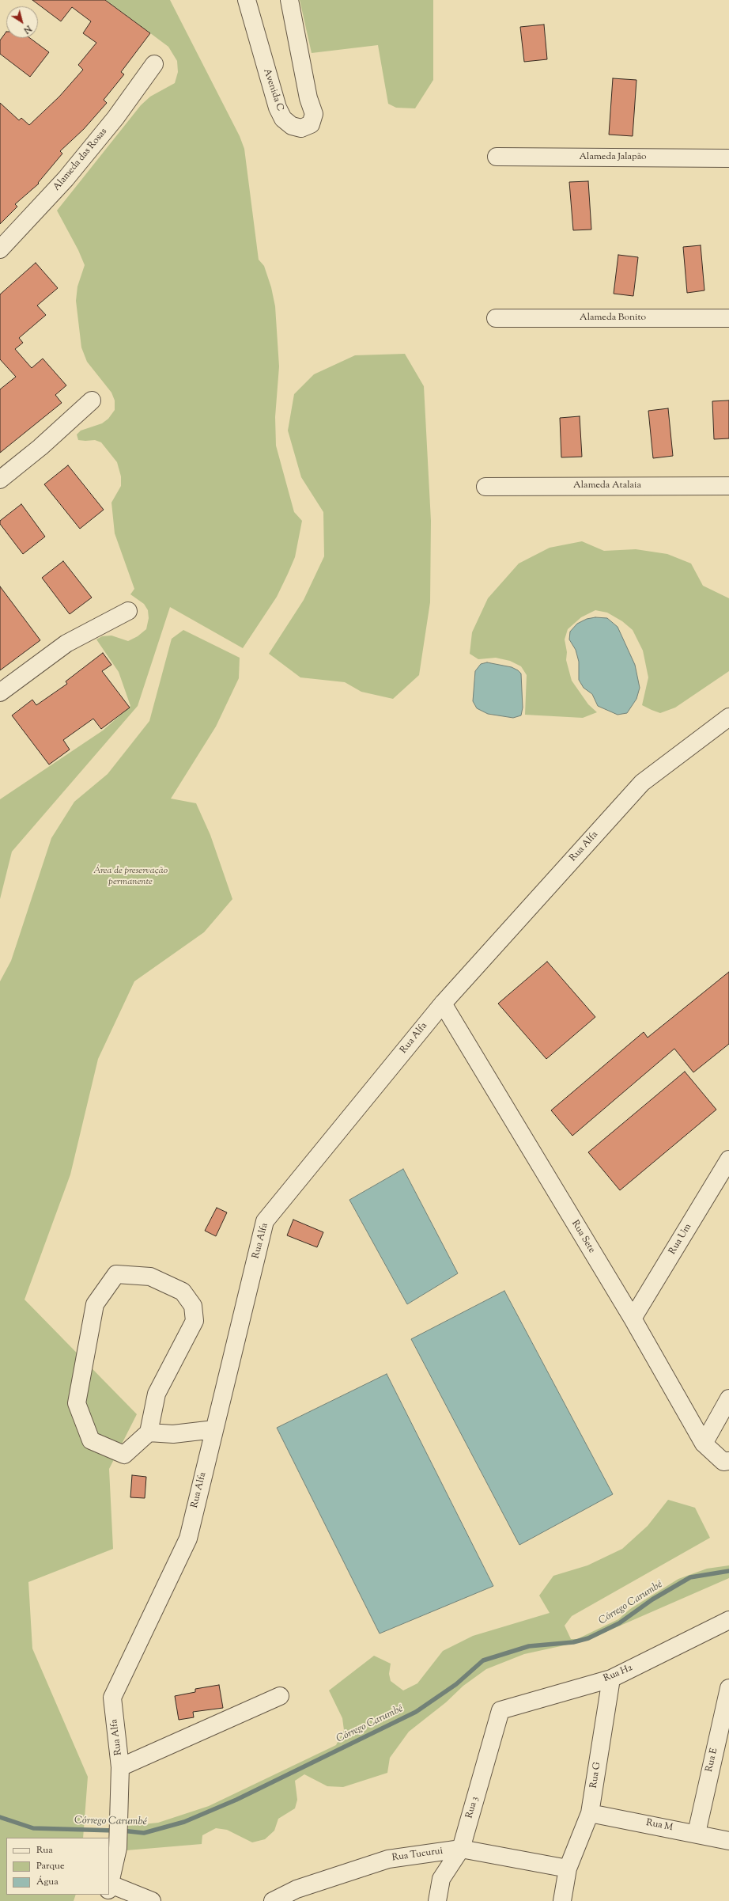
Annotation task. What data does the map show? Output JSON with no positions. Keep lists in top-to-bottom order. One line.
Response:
{"streets":{"street":["Avenida C","Alameda Jalapão","Alameda das Rosas","Alameda Bonito","Alameda Atalaia","Rua Alfa","Rua Sete","Rua Um","Rua H2","Rua E","Rua G","Rua 3","Rua M","Rua Tucurui"]},"crossings":[["Rua Alfa","Rua Sete"],["Rua Sete","Rua Um"],["Rua H2","Rua G"],["Rua H2","Rua 3"],["Rua E","Rua M"],["Rua G","Rua M"],["Rua G","Rua Tucurui"],["Rua 3","Rua Tucurui"]],"water":["Córrego Carumbé"],"parks":["Área de preservação permanente"],"legend":["Rua","Parque","Água"],"north":"bottom right"}
